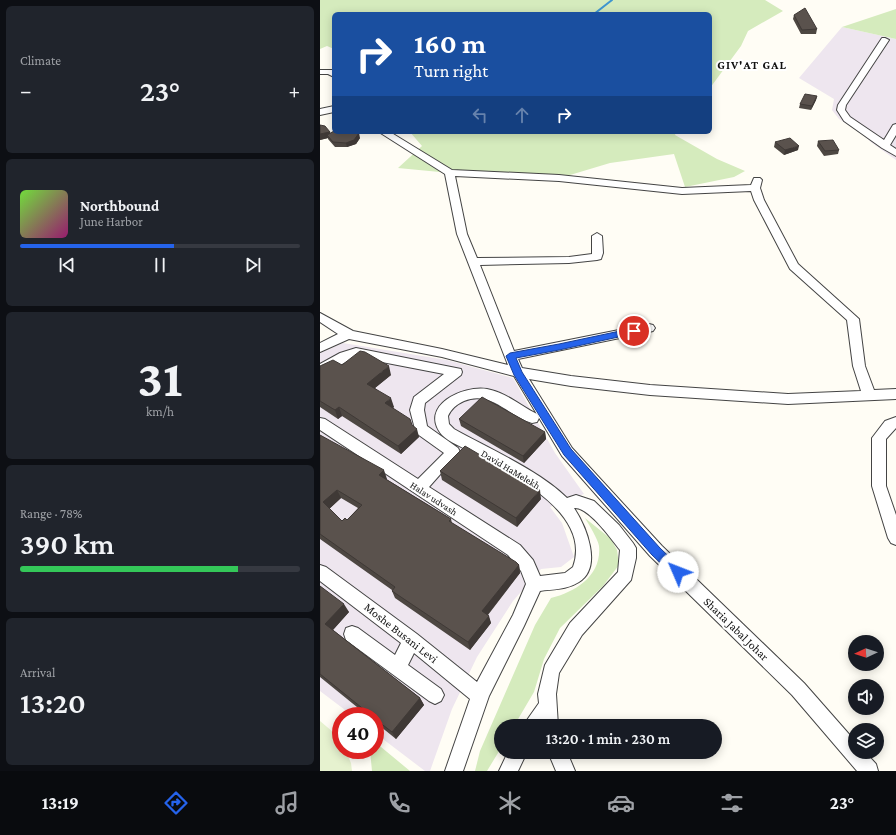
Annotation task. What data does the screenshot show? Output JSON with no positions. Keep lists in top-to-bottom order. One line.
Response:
{"streets":{"street":["David HaMelekh","Halav udvash","Sharia Jabal Johar","Moshe Busani Levi"]},"crossings":[["David HaMelekh","Halav udvash"]],"districts":["GIV'AT GAL"],"north":"left","page":{"tile":["Climate",["31","km/h"],["Range · 78%","390 km"],["Arrival","13:20"]],"turn":["160 m","Turn right"],"heat":["−","23°","+"],"song":["Northbound","June Harbor"],"limit":"40","trip":"13:20 · 1 min · 230 m","tabs":["13:19","23°"]}}
